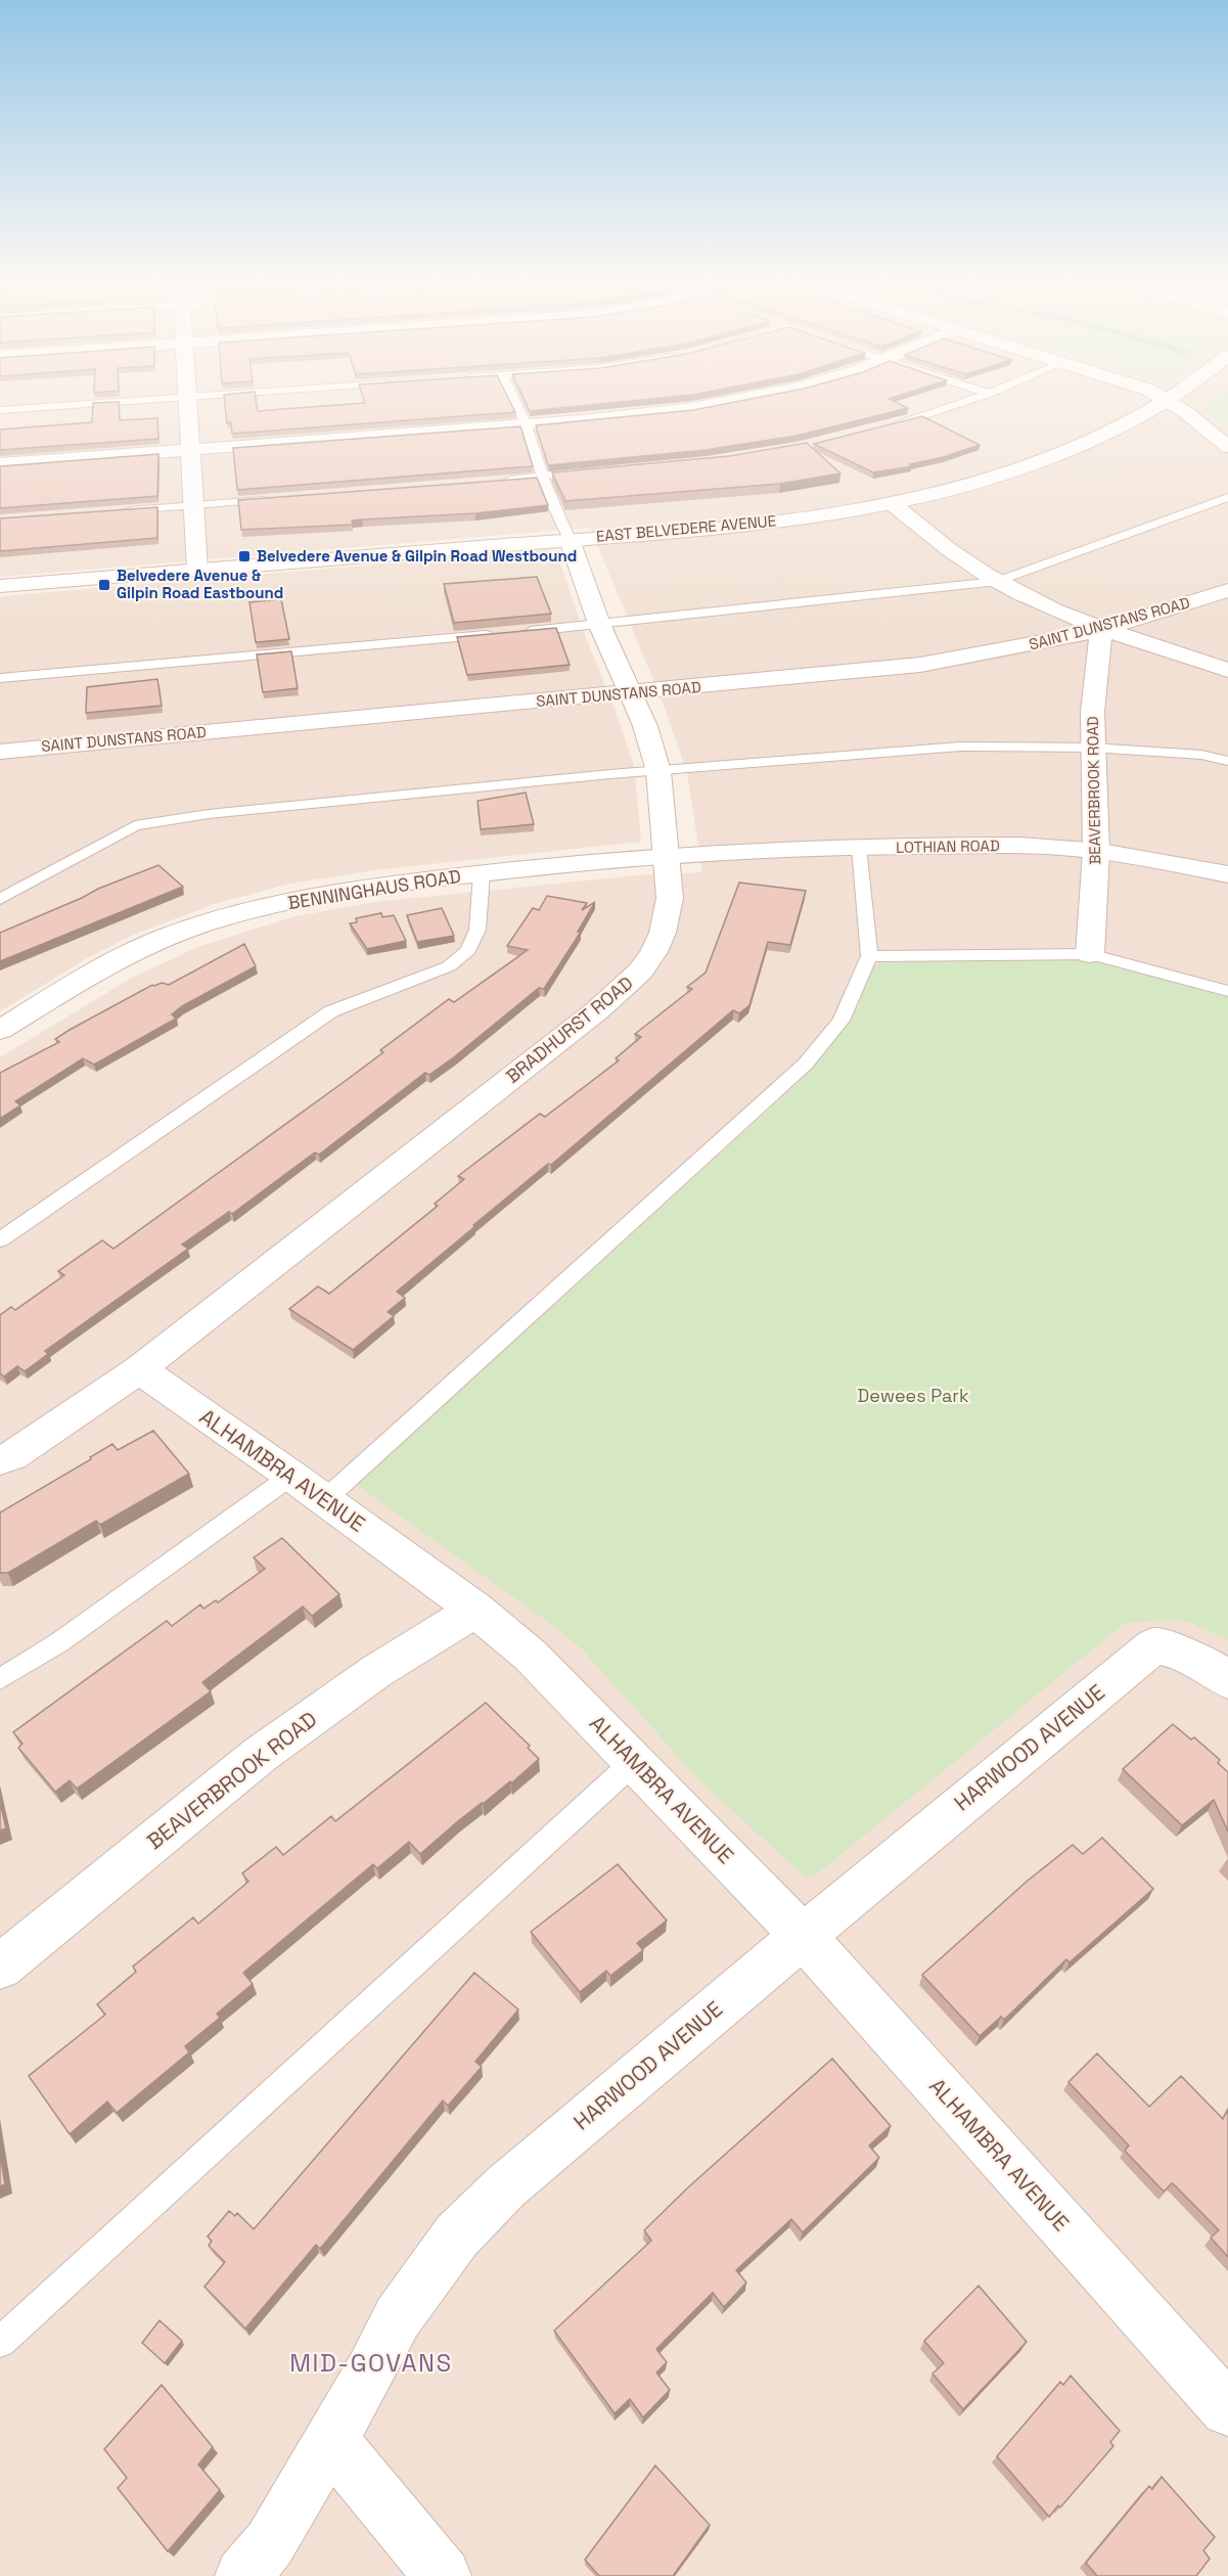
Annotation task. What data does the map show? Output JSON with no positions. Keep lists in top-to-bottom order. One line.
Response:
{"streets":{"street":["EAST BELVEDERE AVENUE","SAINT DUNSTANS ROAD","BEAVERBROOK ROAD","LOTHIAN ROAD","BENNINGHAUS ROAD","BRADHURST ROAD","ALHAMBRA AVENUE","HARWOOD AVENUE"]},"crossings":[["EAST BELVEDERE AVENUE","BRADHURST ROAD"],["SAINT DUNSTANS ROAD","BEAVERBROOK ROAD"],["SAINT DUNSTANS ROAD","BRADHURST ROAD"],["BEAVERBROOK ROAD","LOTHIAN ROAD"],["BEAVERBROOK ROAD","ALHAMBRA AVENUE"],["LOTHIAN ROAD","BENNINGHAUS ROAD"],["LOTHIAN ROAD","BRADHURST ROAD"],["BENNINGHAUS ROAD","BRADHURST ROAD"],["BRADHURST ROAD","ALHAMBRA AVENUE"],["ALHAMBRA AVENUE","HARWOOD AVENUE"]],"districts":["MID-GOVANS"],"parks":["Dewees Park"],"places":{"transit":["Belvedere Avenue & Gilpin Road Westbound","Belvedere Avenue & Gilpin Road Eastbound"]}}
